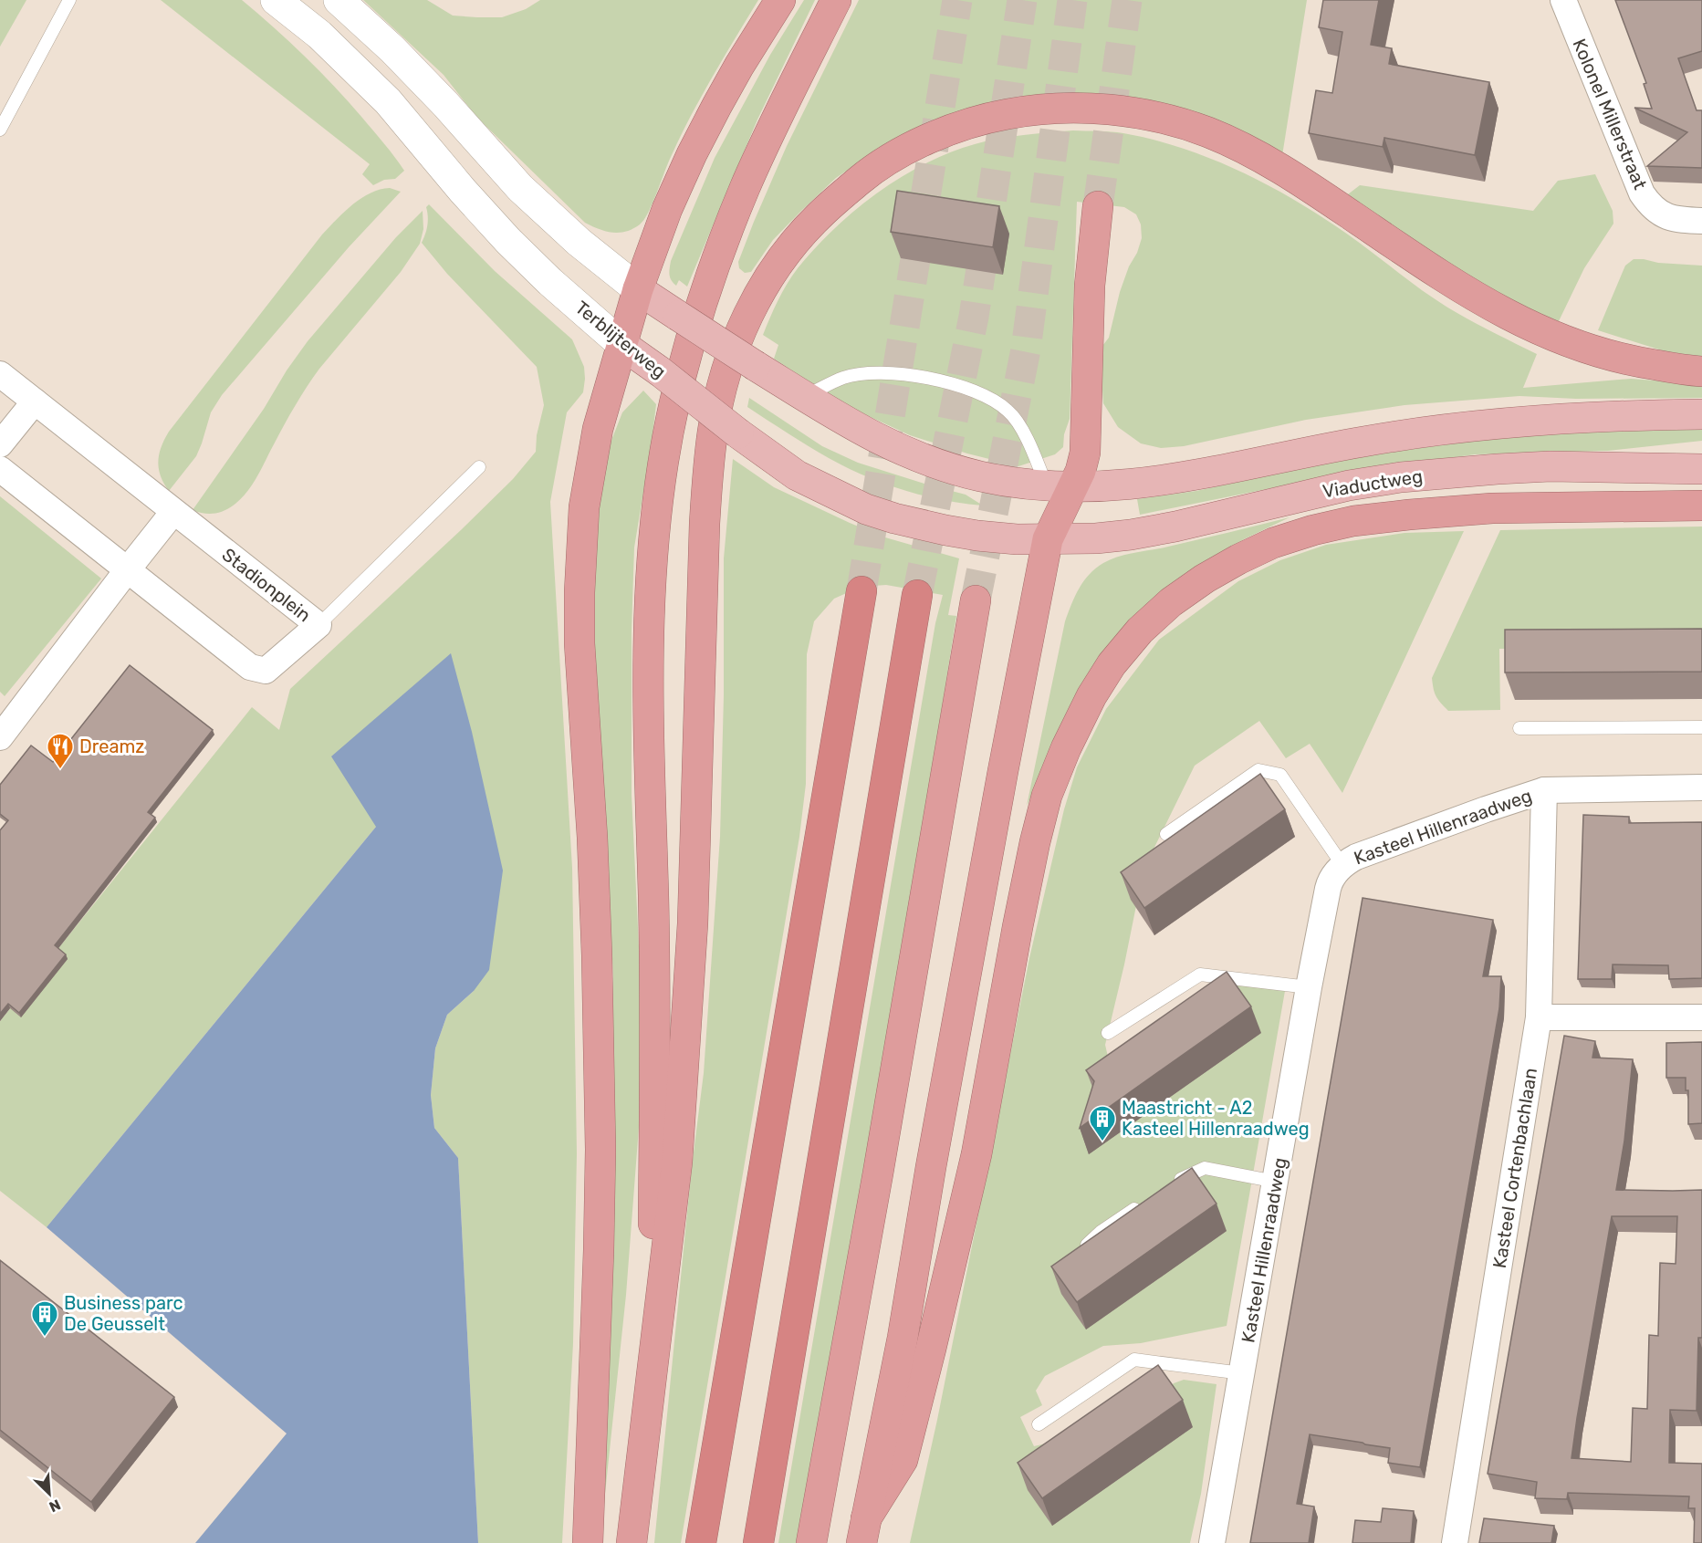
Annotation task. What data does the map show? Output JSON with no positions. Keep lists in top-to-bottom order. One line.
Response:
{"streets":{"main road":["Terblijterweg","Viaductweg"],"street":["Kolonel Millerstraat","Stadionplein","Kasteel Hillenraadweg","Kasteel Cortenbachlaan"]},"crossings":[["Terblijterweg","Viaductweg"],["Kasteel Hillenraadweg","Kasteel Cortenbachlaan"]],"places":{"restaurant":["Dreamz"],"building":["Maastricht - A2 Kasteel Hillenraadweg","Business parc De Geusselt"]},"north":"bottom right"}
